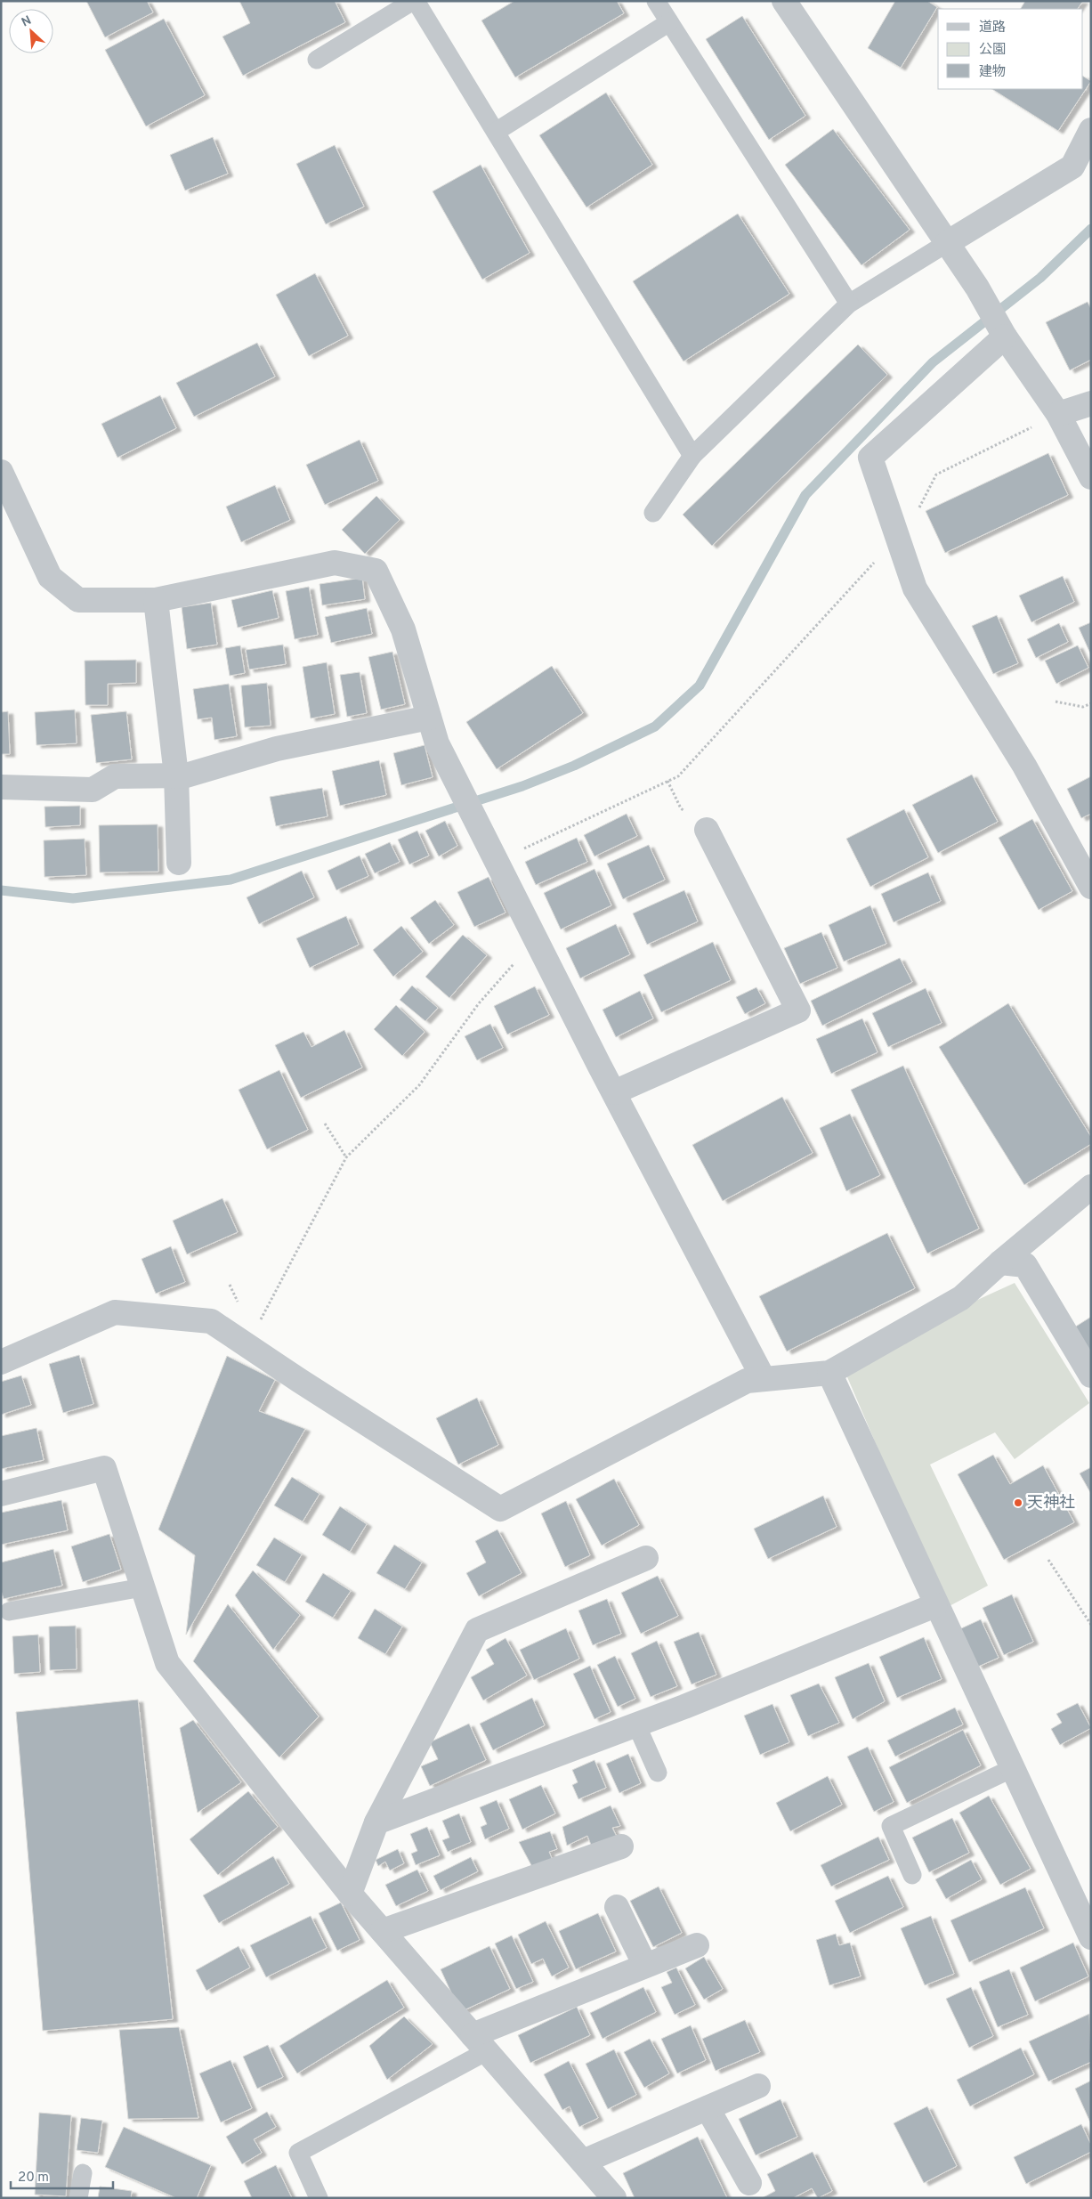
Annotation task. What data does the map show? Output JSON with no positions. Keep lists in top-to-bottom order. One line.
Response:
{"places":["天神社"],"legend":["道路","公園","建物"],"scale_bar":"20 m","north":"top left"}
